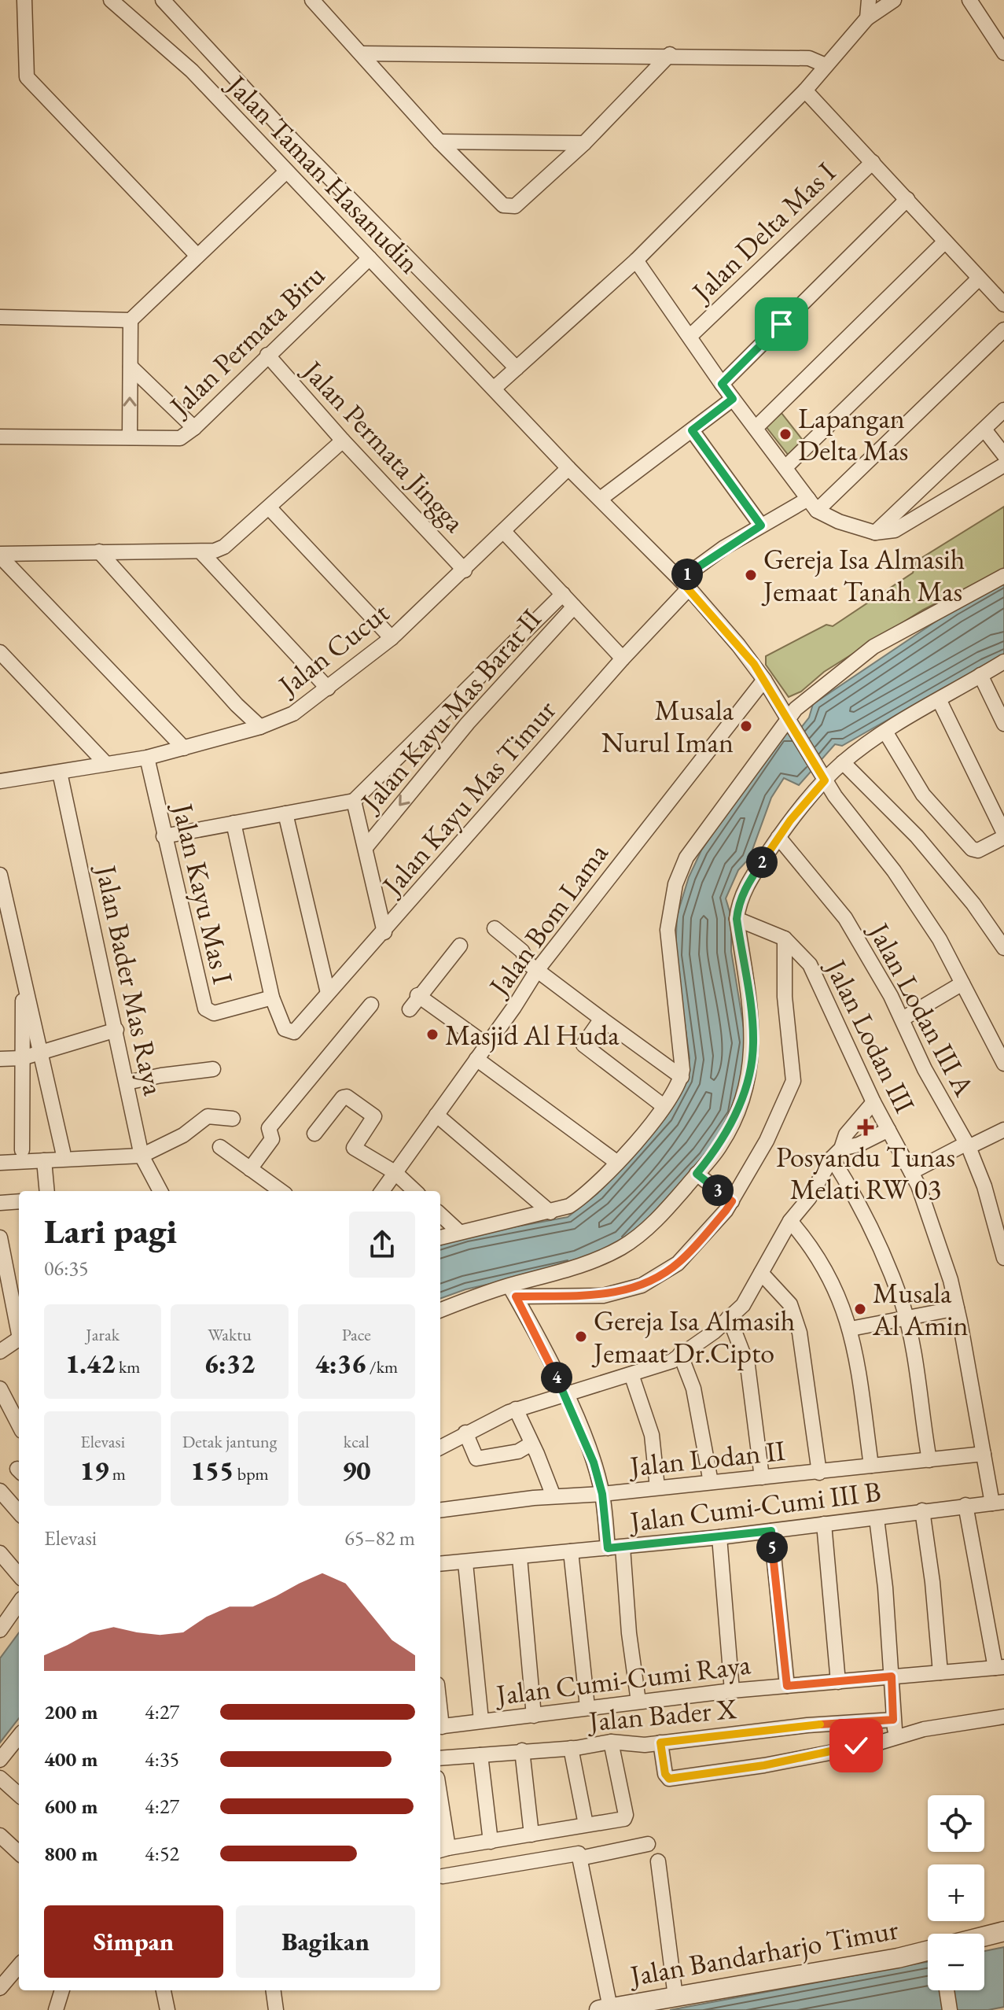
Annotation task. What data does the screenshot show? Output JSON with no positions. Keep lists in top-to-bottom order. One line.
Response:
{"streets":{"street":["Jalan Taman Hasanudin","Jalan Delta Mas I","Jalan Permata Biru","Jalan Permata Jingga","Jalan Cucut","Jalan Kayu Mas Barat II","Jalan Kayu Mas Timur","Jalan Kayu Mas I","Jalan Bom Lama","Jalan Bader Mas Raya","Jalan Lodan III A","Jalan Lodan III","Jalan Lodan II","Jalan Cumi-Cumi III B","Jalan Cumi-Cumi Raya","Jalan Bader X","Jalan Bandarharjo Timur"]},"crossings":[["Jalan Taman Hasanudin","Jalan Permata Biru"],["Jalan Taman Hasanudin","Jalan Cucut"],["Jalan Taman Hasanudin","Jalan Kayu Mas Timur"],["Jalan Taman Hasanudin","Jalan Bom Lama"],["Jalan Permata Biru","Jalan Permata Jingga"],["Jalan Permata Jingga","Jalan Cucut"],["Jalan Cucut","Jalan Kayu Mas I"],["Jalan Cucut","Jalan Bader Mas Raya"],["Jalan Kayu Mas Timur","Jalan Kayu Mas I"],["Jalan Lodan III","Jalan Lodan II"],["Jalan Lodan III","Jalan Cumi-Cumi III B"]],"places":{"other":["Lapangan Delta Mas","Gereja Isa Almasih Jemaat Tanah Mas","Musala Nurul Iman","Masjid Al Huda","Musala Al Amin","Gereja Isa Almasih Jemaat Dr.Cipto"],"health":["Posyandu Tunas Melati RW 03"]},"page":{"pins":["1","2","3","4","5"],"heading":["Lari pagi","06:35"],"stats":[["Jarak","1.42 km"],["Waktu","6:32"],["Pace","4:36 /km"],["Elevasi","19 m"],["Detak jantung","155 bpm"],["kcal","90"]],"chart":["Elevasi","65–82 m"],"list":[{"name":"200 m","note":"4:27"},{"name":"400 m","note":"4:35"},{"name":"600 m","note":"4:27"},{"name":"800 m","note":"4:52"}],"map_buttons":["+","−"],"buttons":["Simpan","Bagikan"]}}
